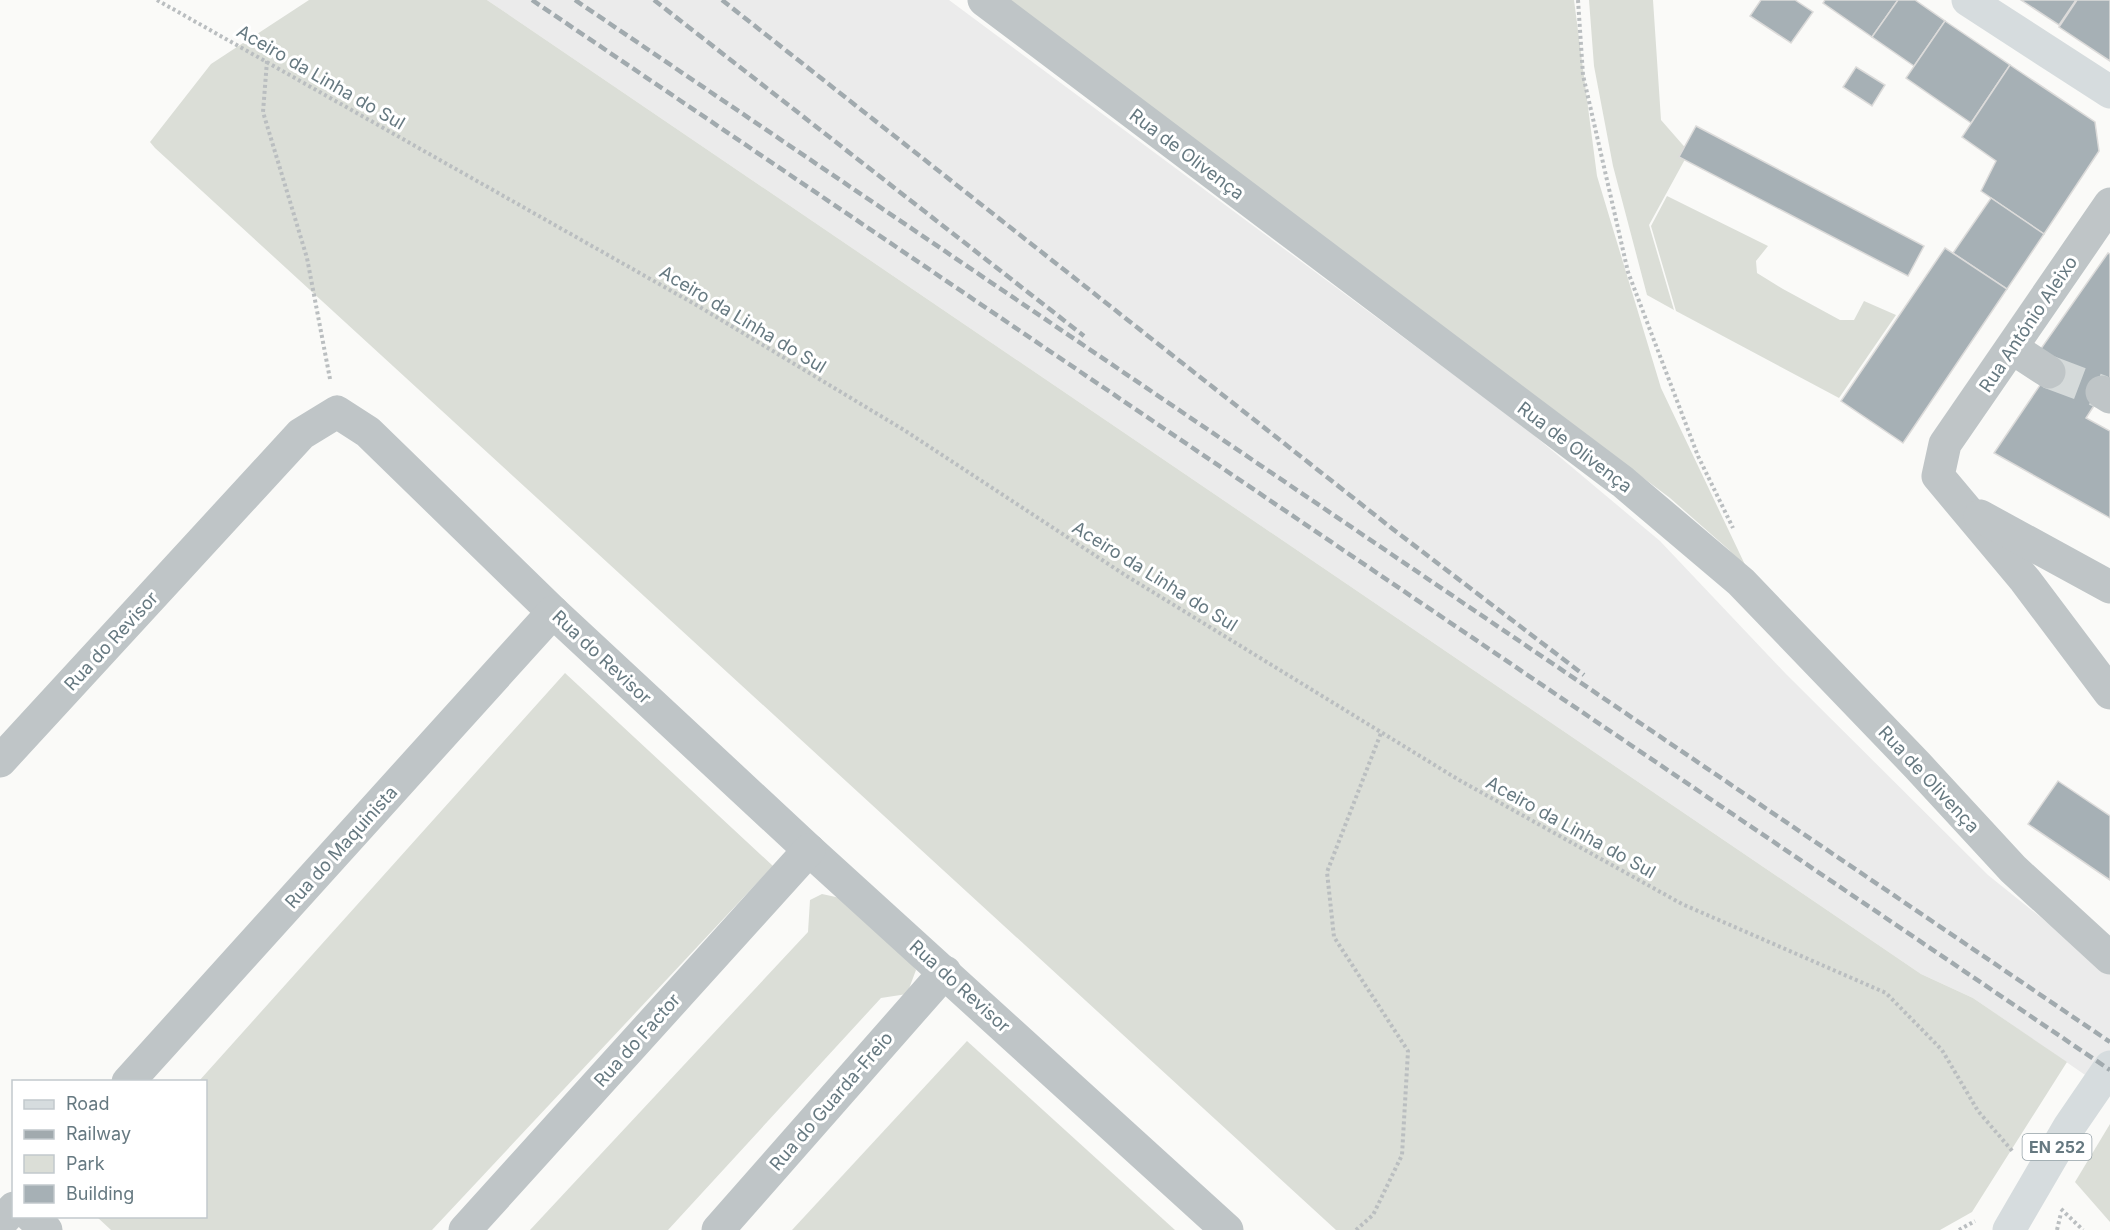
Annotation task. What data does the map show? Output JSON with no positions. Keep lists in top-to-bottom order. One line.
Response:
{"streets":{"main road":["EN 252"],"street":["Rua de Olivença","Rua António Aleixo","Rua do Revisor","Rua do Maquinista","Rua do Factor","Rua do Guarda-Freio"],"path":["Aceiro da Linha do Sul"]},"crossings":[["Rua do Revisor","Rua do Maquinista"],["Rua do Revisor","Rua do Factor"],["Rua do Revisor","Rua do Guarda-Freio"]],"legend":["Road","Railway","Park","Building"]}
